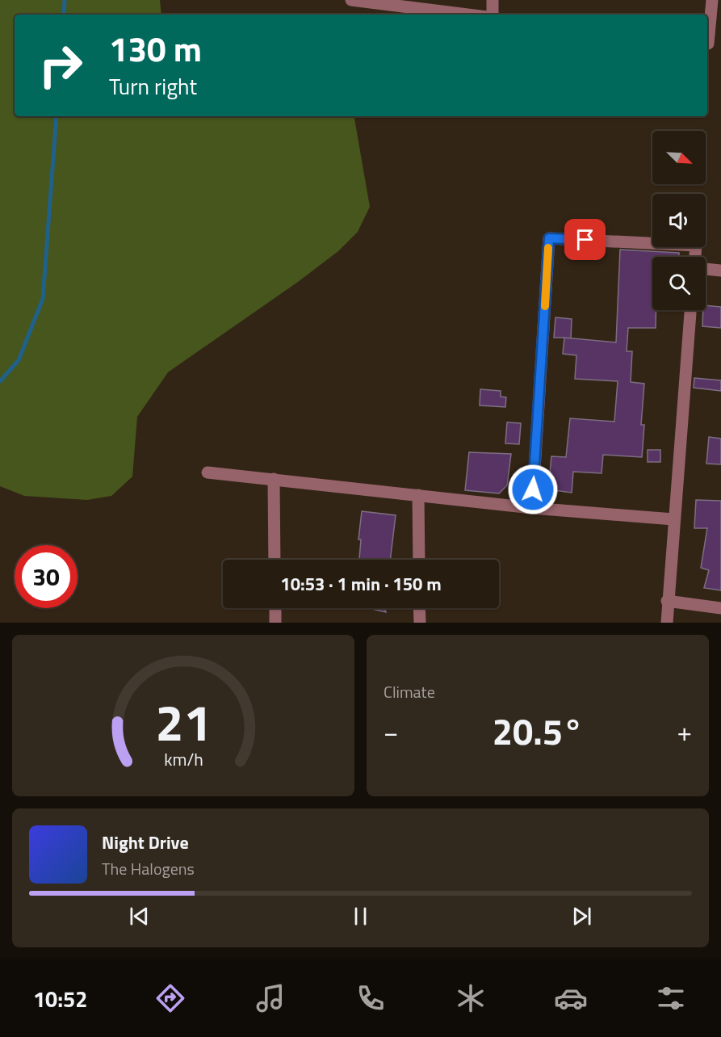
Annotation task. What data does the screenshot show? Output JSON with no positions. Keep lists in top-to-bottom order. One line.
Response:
{"north":"bottom right","page":{"turn":["130 m","Turn right"],"limit":"30","trip":"10:53 · 1 min · 150 m","tile":"Climate","heat":["−","20.5°","+"],"song":["Night Drive","The Halogens"],"tabs":"10:52","gauge":["21","km/h"]}}
